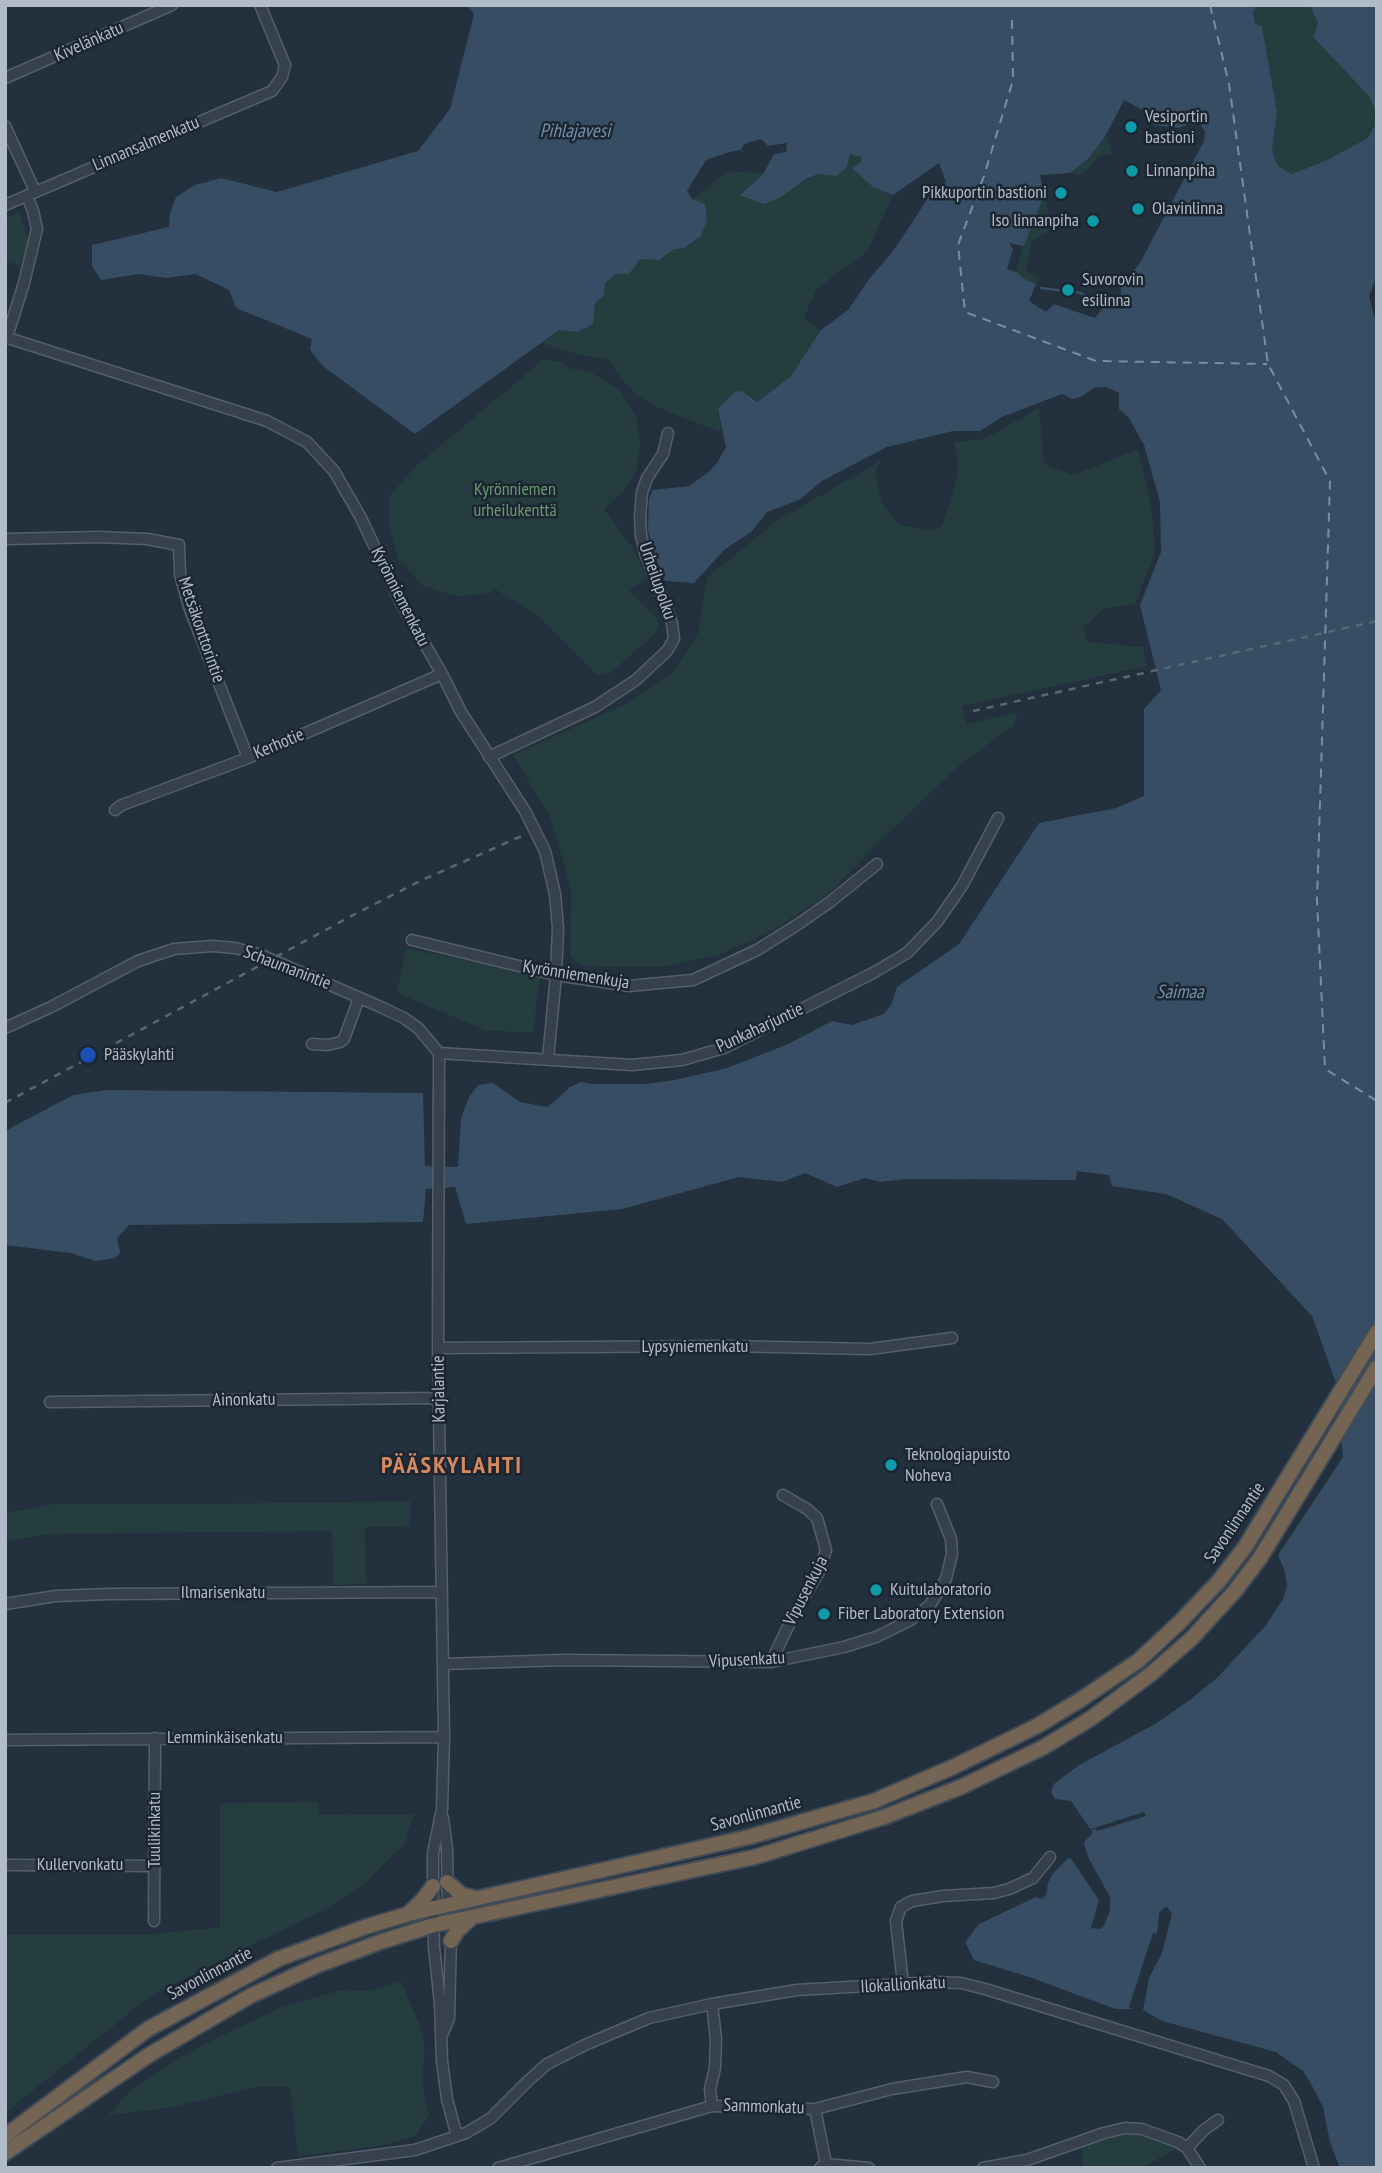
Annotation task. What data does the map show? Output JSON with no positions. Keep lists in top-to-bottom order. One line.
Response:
{"streets":{"highway":["Savonlinnantie"],"street":["Kivelänkatu","Linnansalmenkatu","Urheilupolku","Kyrönniemenkatu","Metsäkonttorintie","Kerhotie","Schaumanintie","Kyrönniemenkuja","Punkaharjuntie","Lypsyniemenkatu","Karjalantie","Ainonkatu","Vipusenkuja","Ilmarisenkatu","Vipusenkatu","Lemminkäisenkatu","Tuulikinkatu","Kullervonkatu","Ilokallionkatu","Sammonkatu"]},"crossings":[["Urheilupolku","Kyrönniemenkatu"],["Kyrönniemenkatu","Kerhotie"],["Kyrönniemenkatu","Kyrönniemenkuja"],["Kyrönniemenkatu","Punkaharjuntie"],["Metsäkonttorintie","Kerhotie"],["Schaumanintie","Punkaharjuntie"],["Schaumanintie","Karjalantie"],["Punkaharjuntie","Karjalantie"],["Lypsyniemenkatu","Karjalantie"],["Karjalantie","Ainonkatu"],["Karjalantie","Savonlinnantie"],["Karjalantie","Ilmarisenkatu"],["Karjalantie","Vipusenkatu"],["Karjalantie","Lemminkäisenkatu"],["Karjalantie","Ilokallionkatu"],["Vipusenkuja","Vipusenkatu"],["Lemminkäisenkatu","Tuulikinkatu"],["Tuulikinkatu","Kullervonkatu"]],"districts":["PÄÄSKYLAHTI"],"water":["Pihlajavesi","Saimaa"],"parks":["Kyrönniemen urheilukenttä"],"places":["Vesiportin bastioni","Linnanpiha","Pikkuportin bastioni","Olavinlinna","Iso linnanpiha","Suvorovin esilinna","Pääskylahti","Teknologiapuisto Noheva","Kuitulaboratorio","Fiber Laboratory Extension"]}
